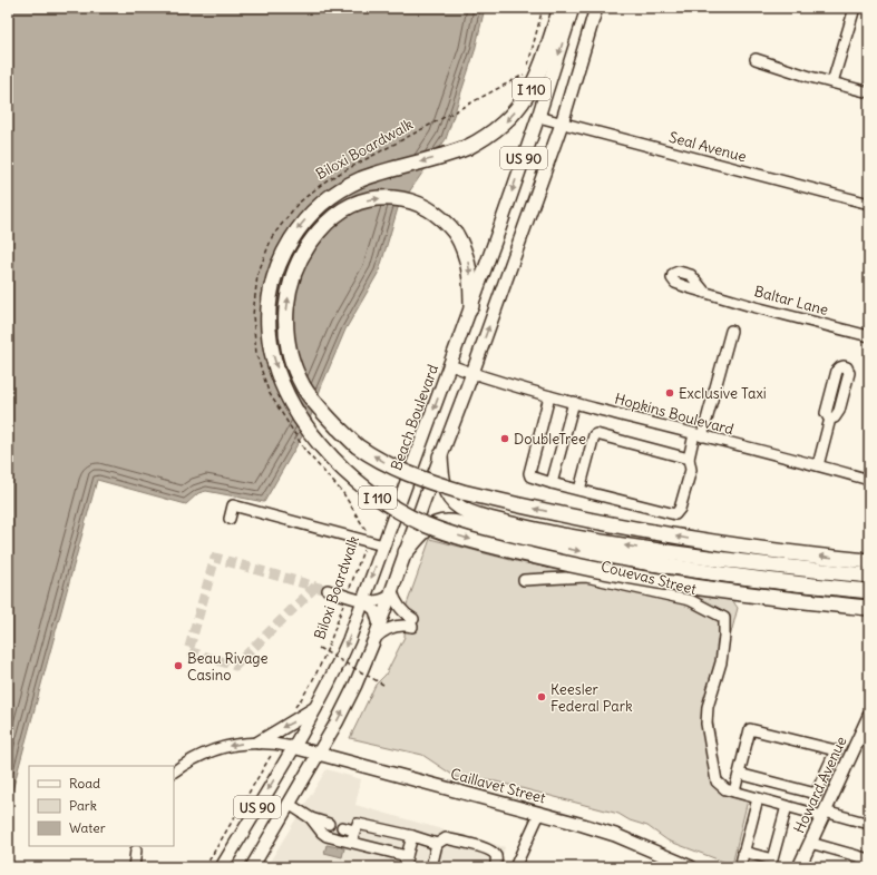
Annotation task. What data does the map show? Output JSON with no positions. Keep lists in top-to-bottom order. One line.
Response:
{"streets":{"highway":["I 110"],"main road":["US 90","Beach Boulevard","Howard Avenue","Caillavet Street"],"street":["Seal Avenue","Baltar Lane","Hopkins Boulevard","Couevas Street"],"path":["Biloxi Boardwalk"]},"crossings":[["I 110","Beach Boulevard"],["Seal Avenue","US 90"],["Seal Avenue","Beach Boulevard"],["US 90","Hopkins Boulevard"],["US 90","Caillavet Street"],["Hopkins Boulevard","Beach Boulevard"],["Beach Boulevard","Caillavet Street"],["Couevas Street","Howard Avenue"]],"places":["Exclusive Taxi","DoubleTree","Beau Rivage Casino","Keesler Federal Park"],"legend":["Road","Park","Water"]}
